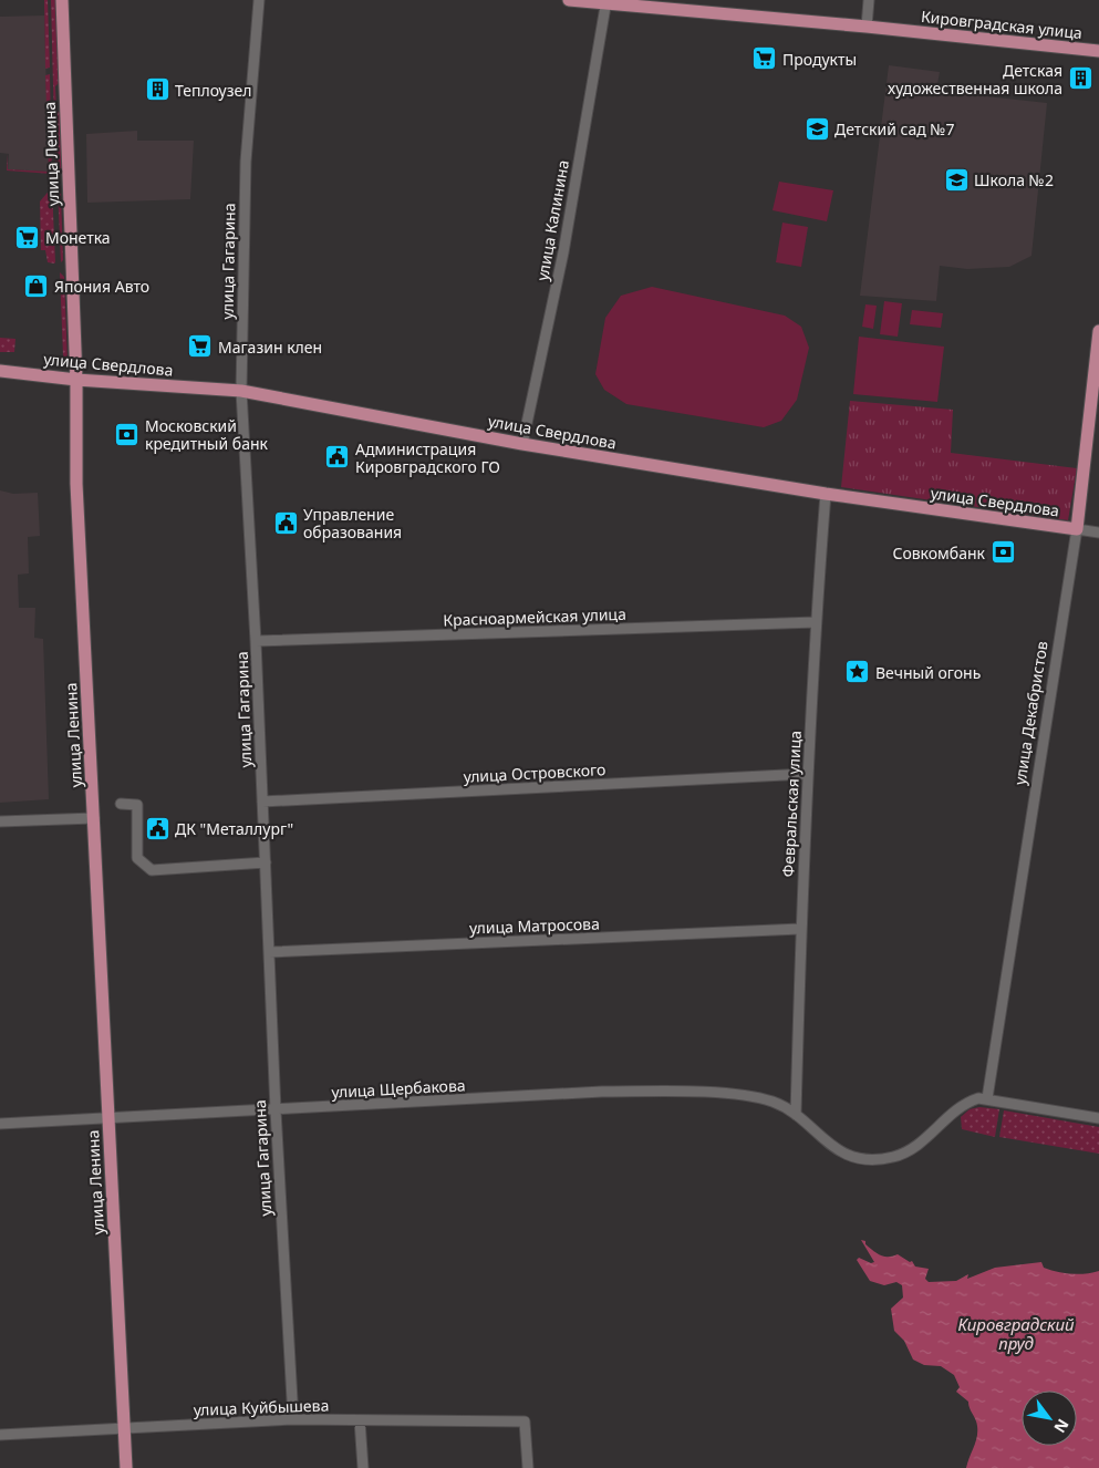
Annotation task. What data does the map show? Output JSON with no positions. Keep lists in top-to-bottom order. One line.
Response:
{"streets":{"main road":["Кировградская улица","улица Ленина","улица Свердлова","улица Декабристов"],"street":["улица Калинина","улица Гагарина","Красноармейская улица","улица Островского","Февральская улица","улица Матросова","улица Щербакова","улица Куйбышева"]},"crossings":[["Кировградская улица","улица Калинина"],["улица Ленина","улица Свердлова"],["улица Ленина","улица Щербакова"],["улица Ленина","улица Куйбышева"],["улица Калинина","улица Свердлова"],["улица Гагарина","улица Свердлова"],["улица Гагарина","Красноармейская улица"],["улица Гагарина","улица Островского"],["улица Гагарина","улица Матросова"],["улица Гагарина","улица Щербакова"],["улица Гагарина","улица Куйбышева"],["улица Свердлова","улица Декабристов"],["улица Свердлова","Февральская улица"],["Красноармейская улица","Февральская улица"],["улица Декабристов","улица Щербакова"],["улица Островского","Февральская улица"],["Февральская улица","улица Матросова"],["Февральская улица","улица Щербакова"]],"water":["Кировградский пруд"],"places":{"supermarket":["Продукты","Монетка","Магазин клен"],"building":["Детская художественная школа","Теплоузел"],"school or university":["Детский сад №7","Школа №2"],"shop":["Япония Авто"],"bank":["Московский кредитный банк","Совкомбанк"],"public building":["Администрация Кировградского ГО","Управление образования","ДК \"Металлург\""],"place":["Вечный огонь"]},"north":"bottom right"}
